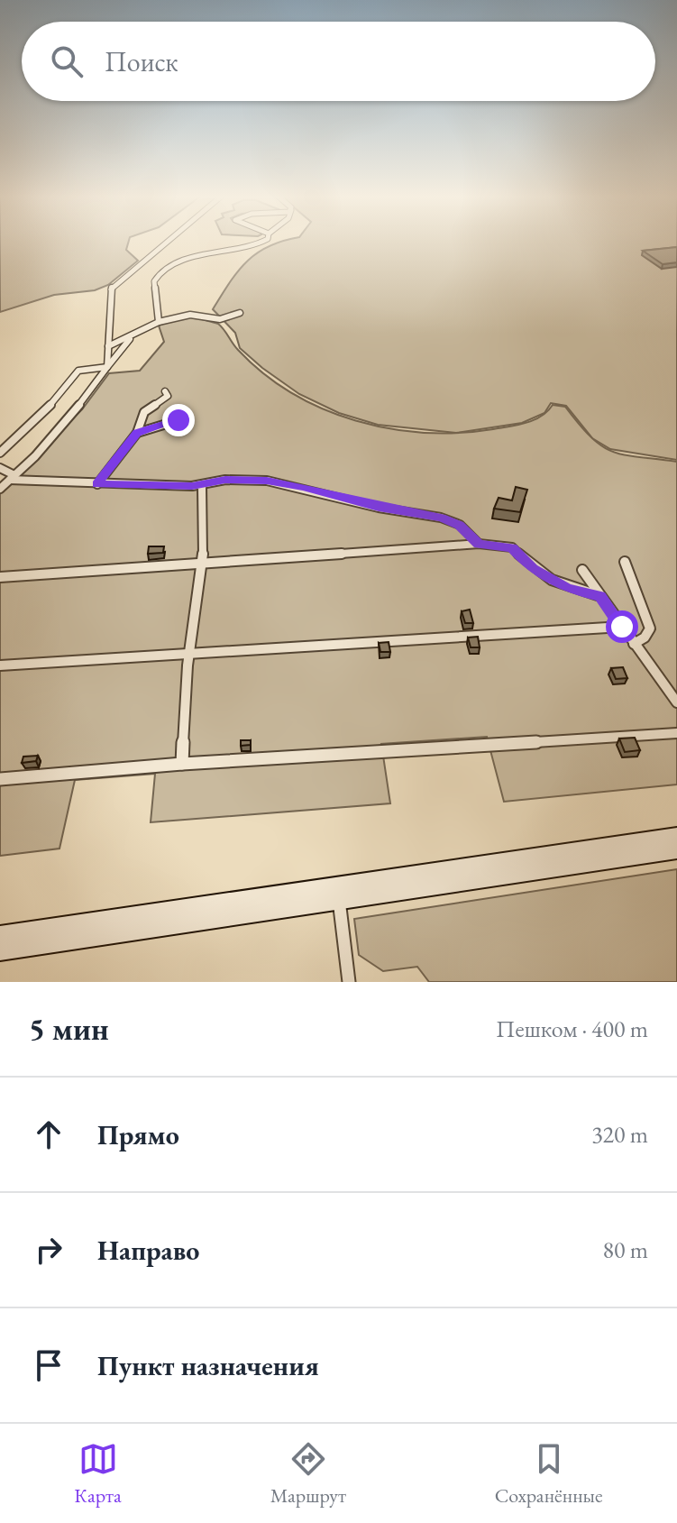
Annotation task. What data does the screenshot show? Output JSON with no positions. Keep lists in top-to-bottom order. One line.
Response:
{"page":{"search":"Поиск","heading":["5 мин","Пешком · 400 m"],"list":[["Прямо","320 m"],["Направо","80 m"],"Пункт назначения"],"nav":["Карта","Маршрут","Сохранённые"]}}
